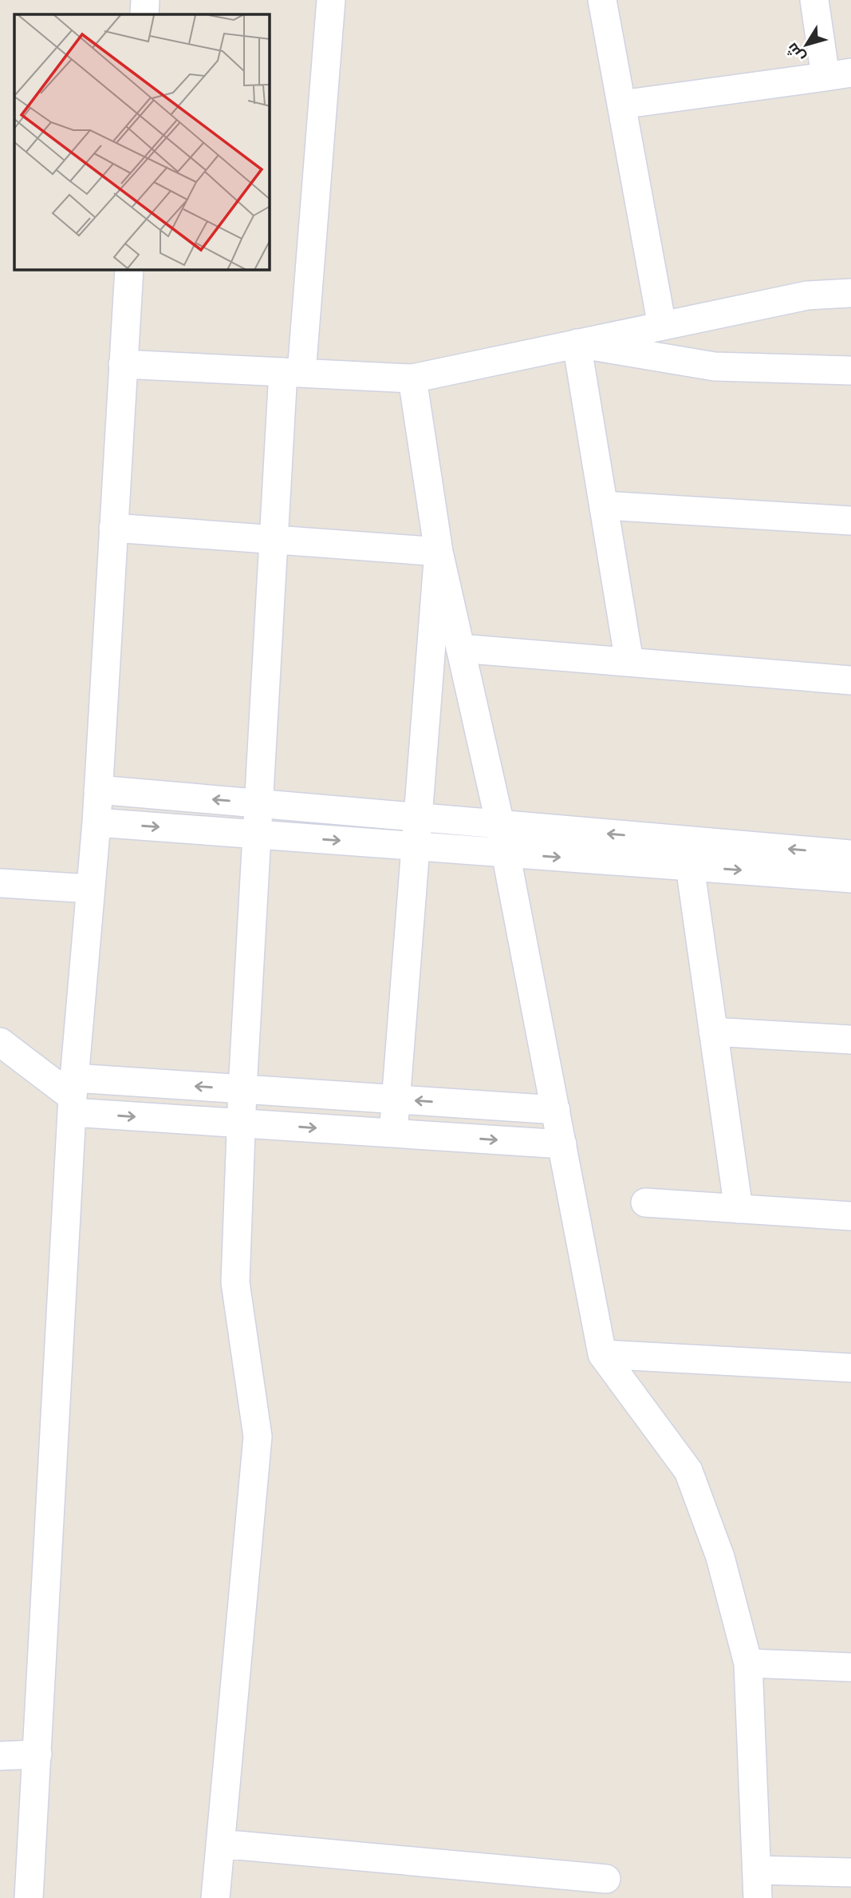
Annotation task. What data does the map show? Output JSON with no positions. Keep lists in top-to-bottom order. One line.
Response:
{"north":"bottom left"}
